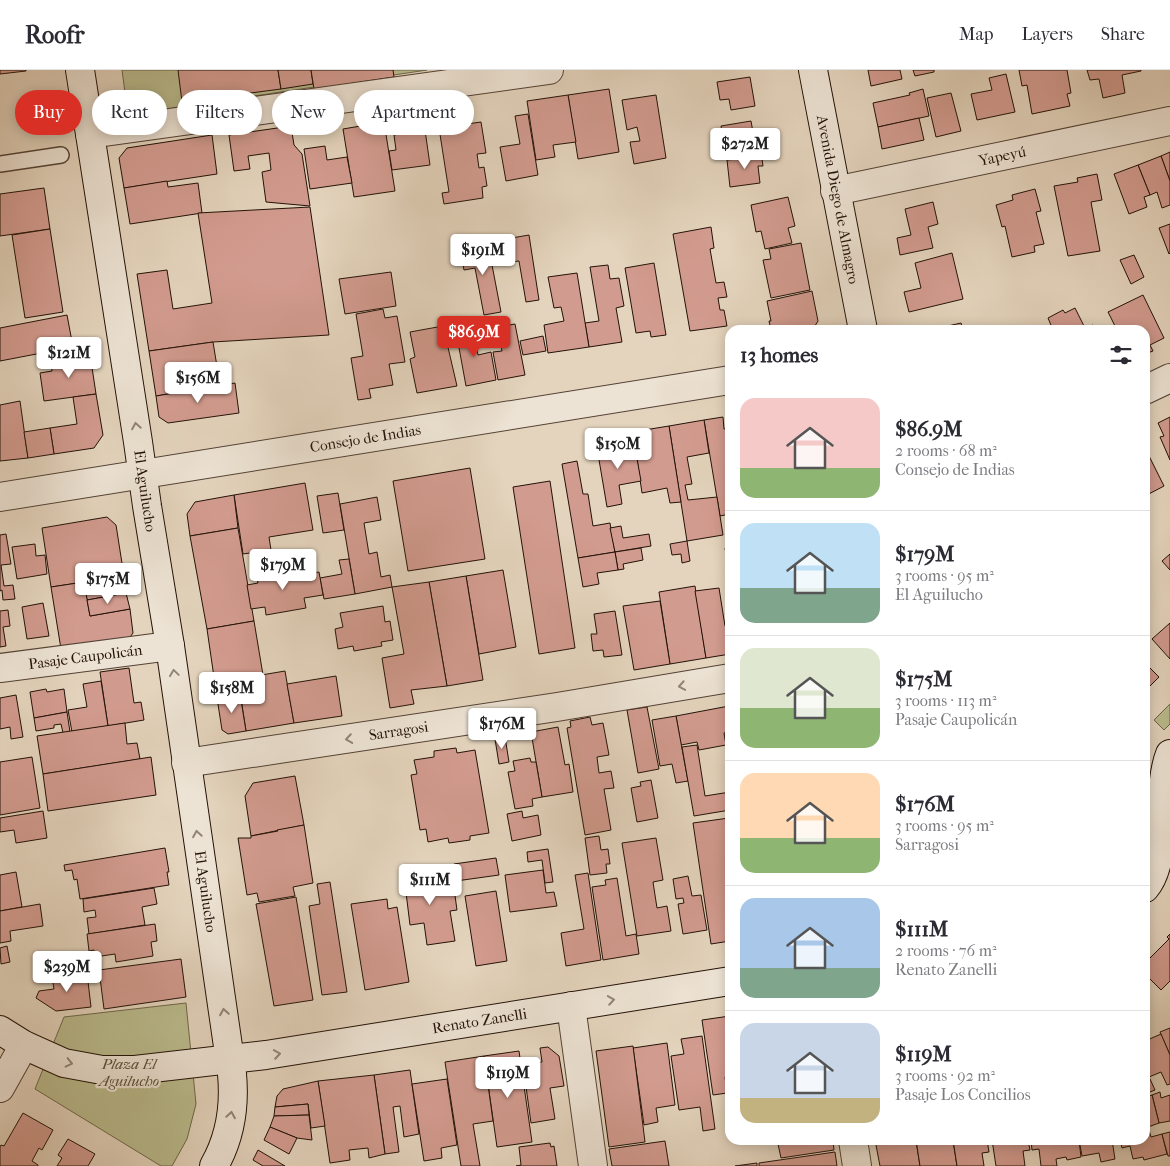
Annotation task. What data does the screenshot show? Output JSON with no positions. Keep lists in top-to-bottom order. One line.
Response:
{"streets":{"street":["Yapeyú","Avenida Diego de Almagro","Consejo de Indias","El Aguilucho","Pasaje Caupolicán","Sarragosi","Renato Zanelli"]},"crossings":[["Yapeyú","Avenida Diego de Almagro"],["Consejo de Indias","El Aguilucho"],["El Aguilucho","Pasaje Caupolicán"],["El Aguilucho","Sarragosi"],["El Aguilucho","Renato Zanelli"]],"one_way":["El Aguilucho","Sarragosi","Renato Zanelli"],"parks":["Plaza El Aguilucho"],"page":{"header":"Roofr","nav":["Map","Layers","Share"],"chip":["Buy","Rent","Filters","New","Apartment"],"price":["$272M","$191M","$86.9M","$121M","$156M","$150M","$179M","$175M","$158M","$176M","$111M","$239M","$119M"],"heading":"13 homes","list":[{"name":"$86.9M","note":"2 rooms · 68 m² · Consejo de Indias"},{"name":"$179M","note":"3 rooms · 95 m² · El Aguilucho"},{"name":"$175M","note":"3 rooms · 113 m² · Pasaje Caupolicán"},{"name":"$176M","note":"3 rooms · 95 m² · Sarragosi"},{"name":"$111M","note":"2 rooms · 76 m² · Renato Zanelli"},{"name":"$119M","note":"3 rooms · 92 m² · Pasaje Los Concilios"}]}}
